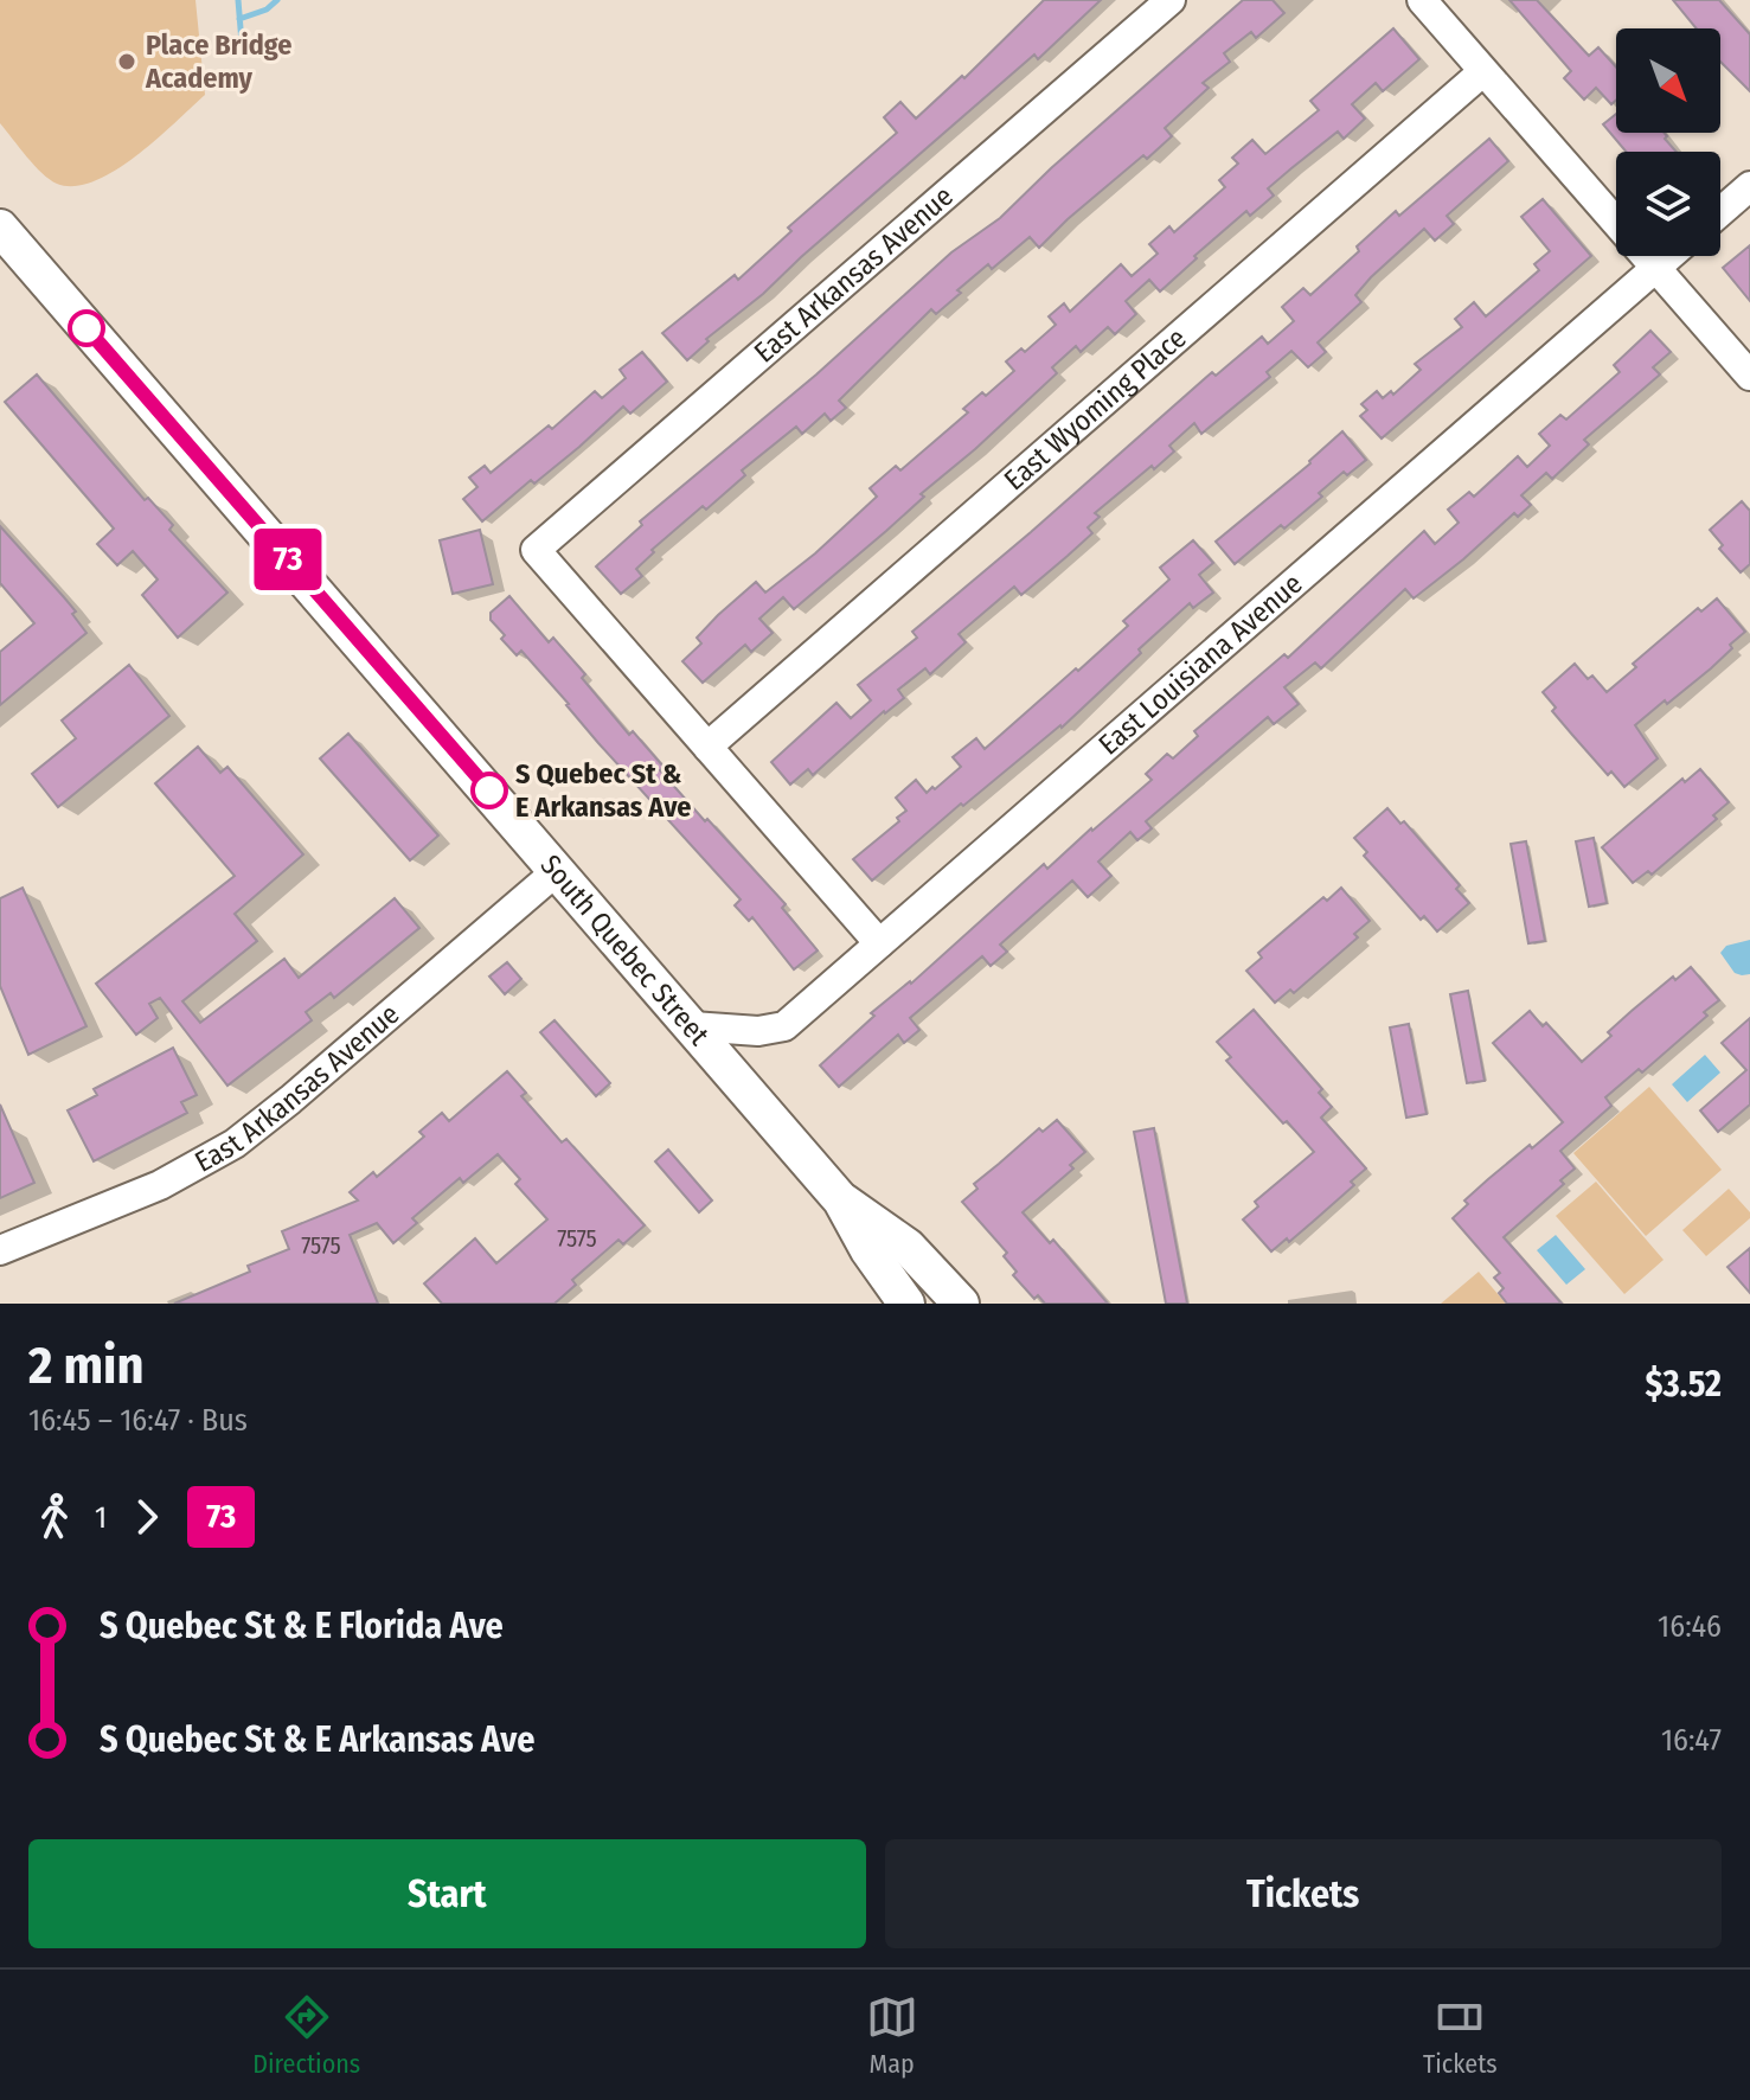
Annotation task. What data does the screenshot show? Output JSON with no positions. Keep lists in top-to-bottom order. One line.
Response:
{"streets":{"main road":["South Quebec Street"],"street":["East Arkansas Avenue","East Wyoming Place","East Louisiana Avenue"]},"crossings":[["East Arkansas Avenue","East Wyoming Place"],["East Arkansas Avenue","South Quebec Street"],["East Louisiana Avenue","South Quebec Street"]],"places":["Place Bridge Academy","S Quebec St & E Arkansas Ave"],"lines":["bus line 73"],"house_numbers":["7575","7575"],"north":"bottom right","page":{"on_map":"73","heading":["2 min","16:45 – 16:47 · Bus","$3.52"],"legs":["1","73"],"list":[{"name":"S Quebec St & E Florida Ave","value":"16:46"},{"name":"S Quebec St & E Arkansas Ave","value":"16:47"}],"buttons":["Start","Tickets"],"tabs":["Directions","Map","Tickets"]}}
